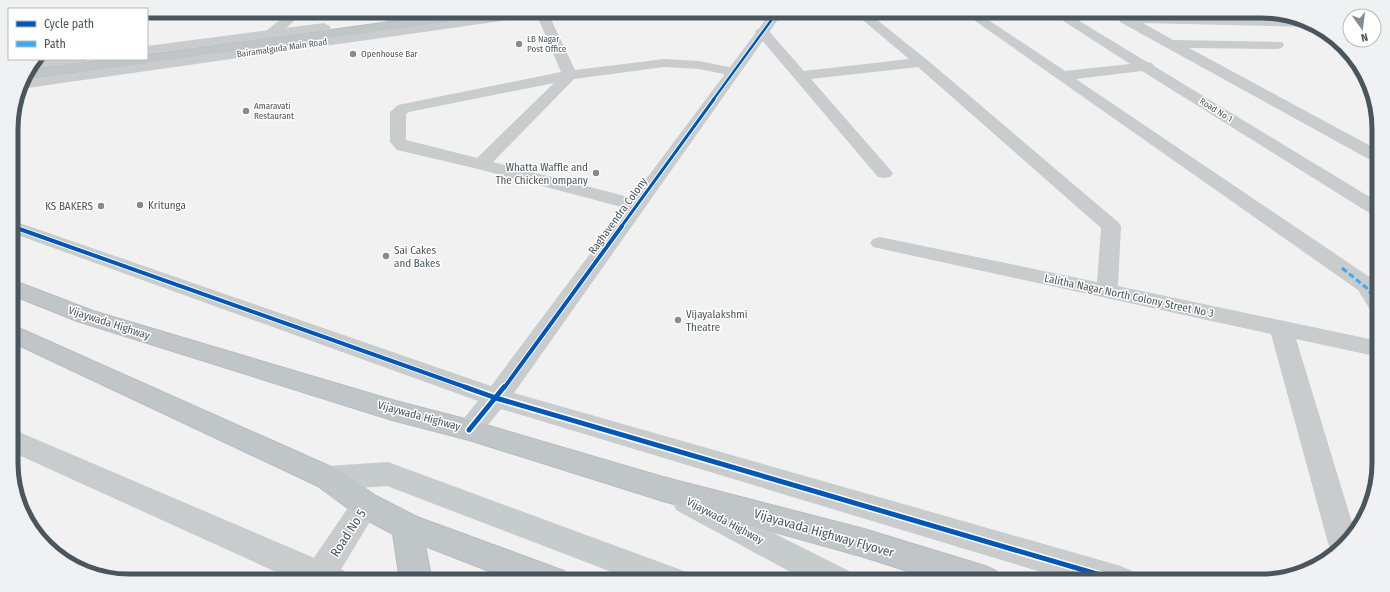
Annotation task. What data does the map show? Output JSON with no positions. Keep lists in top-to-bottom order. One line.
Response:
{"streets":{"highway":["Vijaywada Highway","Vijayavada Highway Flyover"],"main road":["Bairamalguda Main Road"],"street":["Road No 1","Raghavendra Colony","Lalitha Nagar North Colony Street No 3","Road No 5"]},"crossings":[["Raghavendra Colony","Vijaywada Highway"],["Vijaywada Highway","Vijayavada Highway Flyover"]],"places":["LB Nagar Post Office","Openhouse Bar","Amaravati Restaurant","Whatta Waffle and The Chicken ompany","Kritunga","KS BAKERS","Sai Cakes and Bakes","Vijayalakshmi Theatre"],"legend":["Cycle path","Path"],"north":"bottom"}
